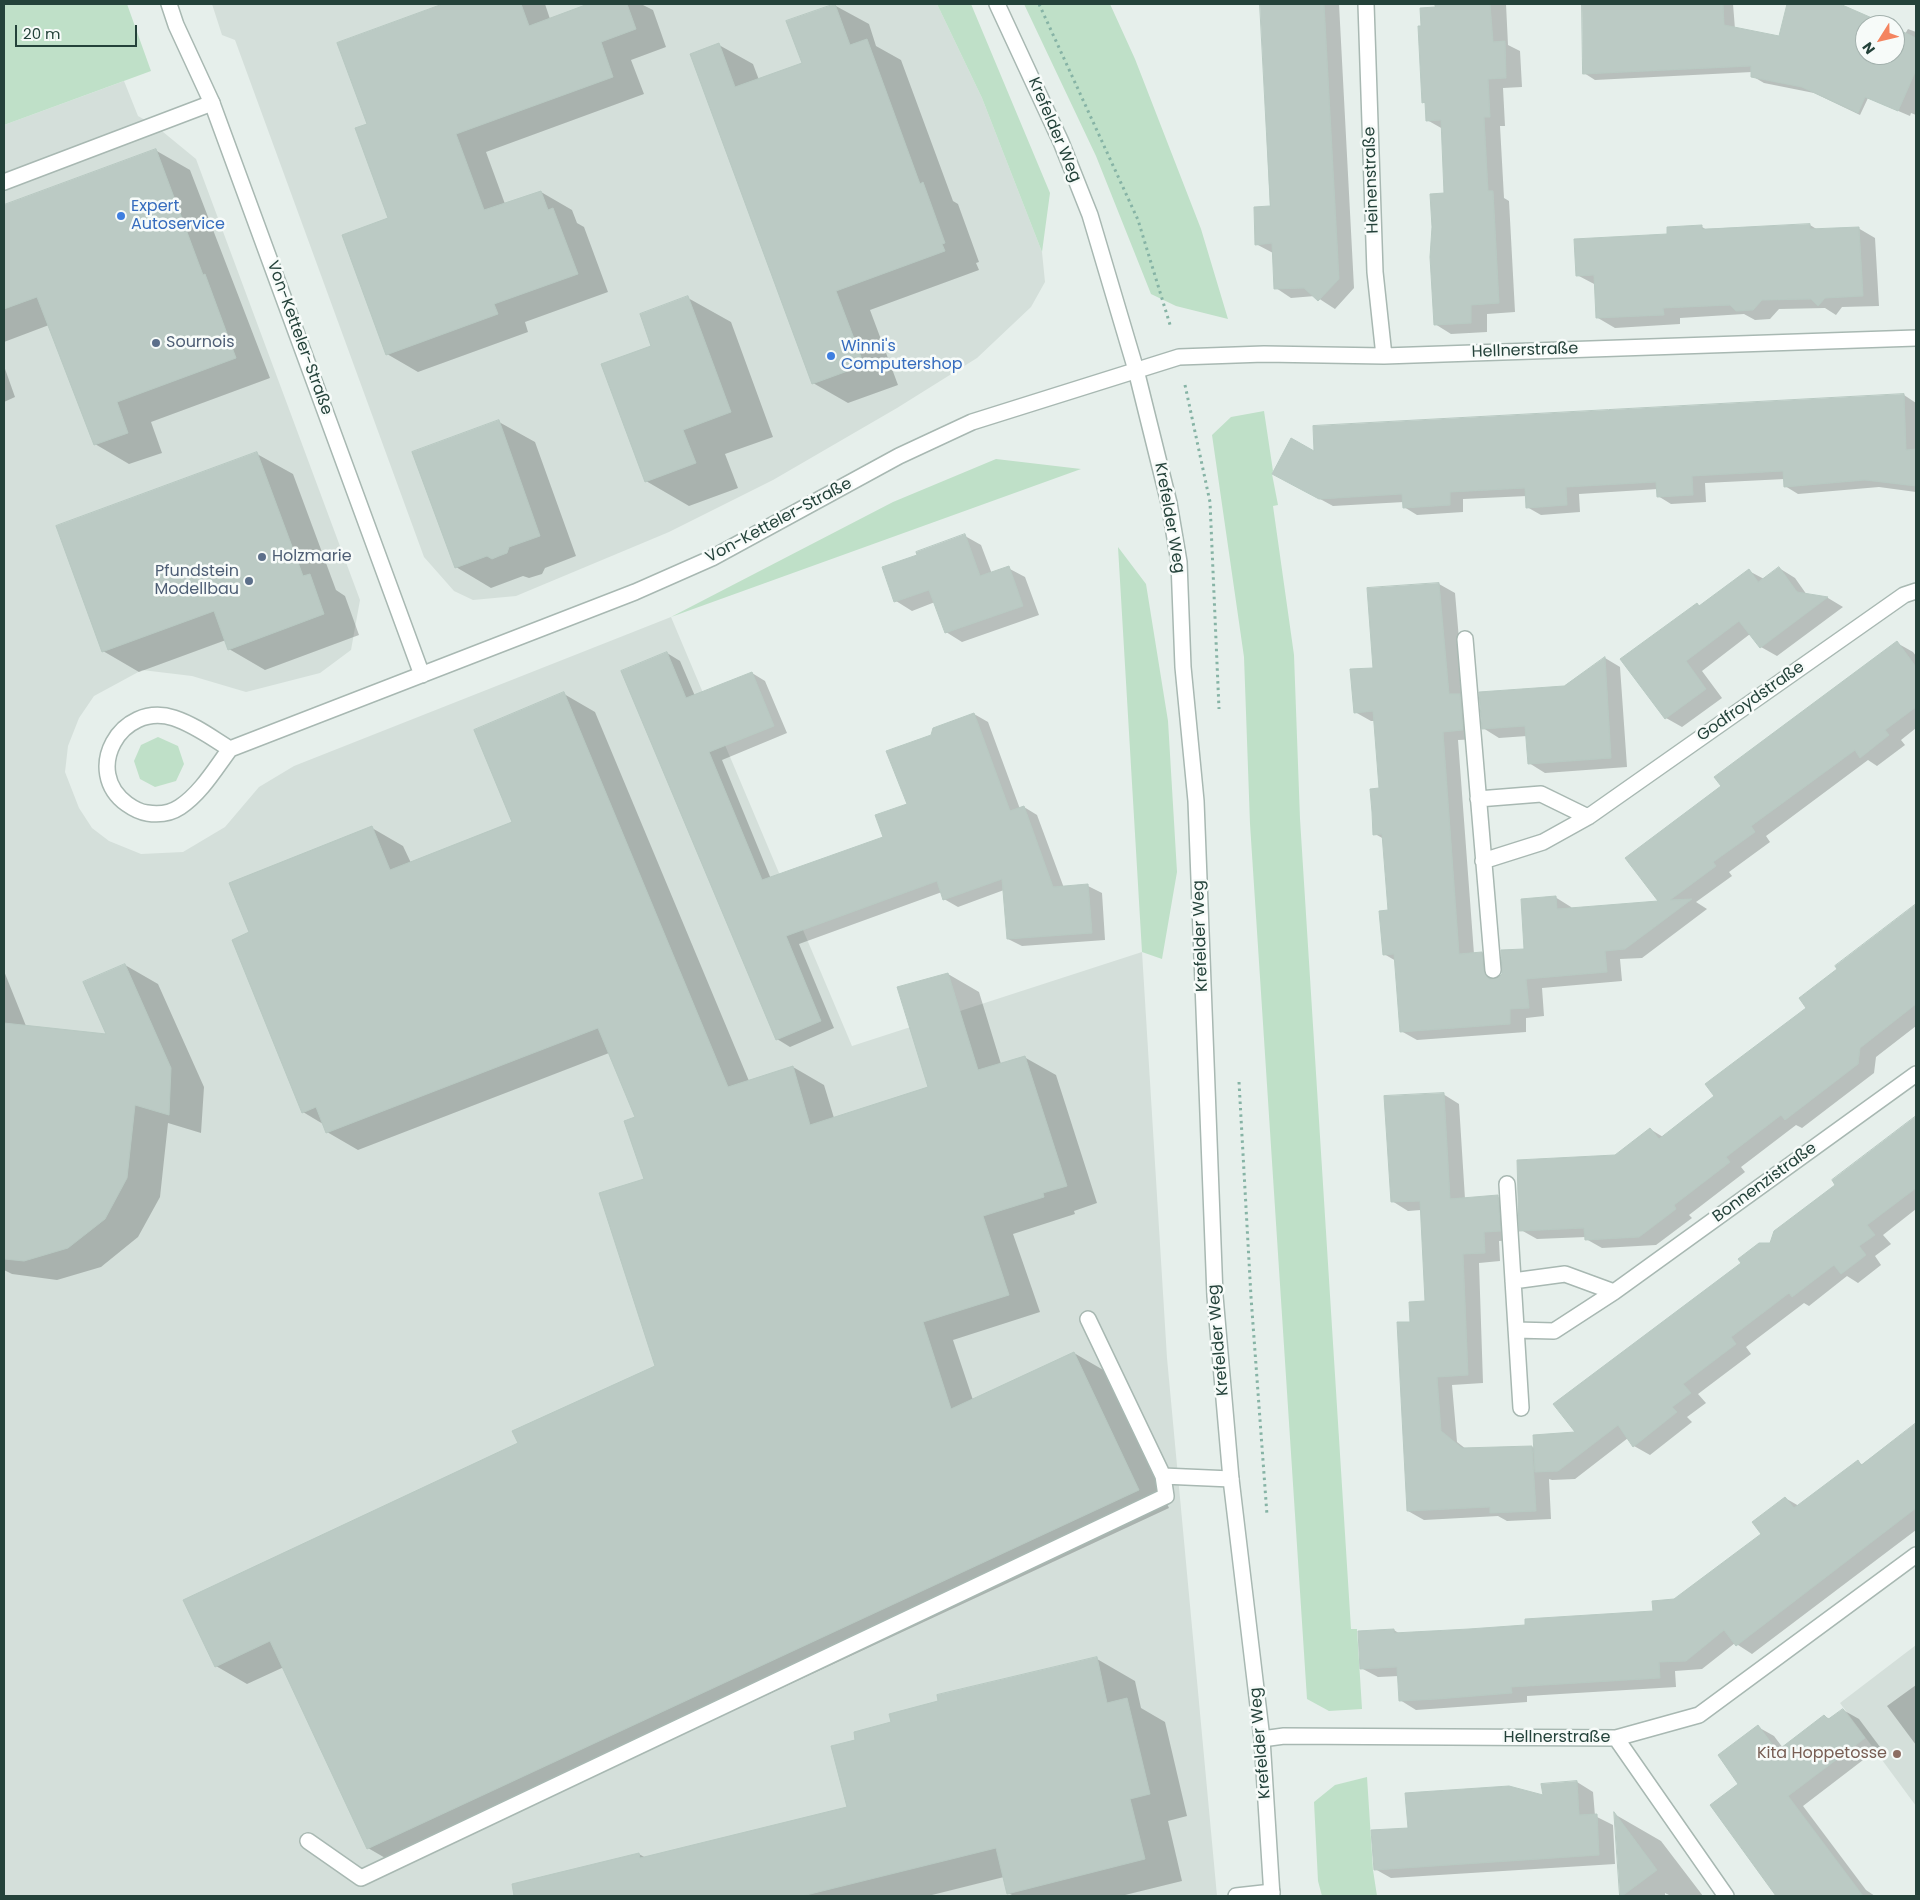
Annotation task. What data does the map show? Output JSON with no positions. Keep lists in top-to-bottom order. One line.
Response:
{"streets":{"street":["Krefelder Weg","Heinenstraße","Von-Ketteler-Straße","Hellnerstraße","Godfroydstraße","Bonnenzistraße"]},"crossings":[["Krefelder Weg","Von-Ketteler-Straße"],["Krefelder Weg","Hellnerstraße"],["Heinenstraße","Hellnerstraße"],["Von-Ketteler-Straße","Hellnerstraße"]],"places":["Expert Autoservice","Sournois","Winni's Computershop","Holzmarie","Pfundstein Modellbau","Kita Hoppetosse"],"scale_bar":"20 m","north":"bottom left"}
